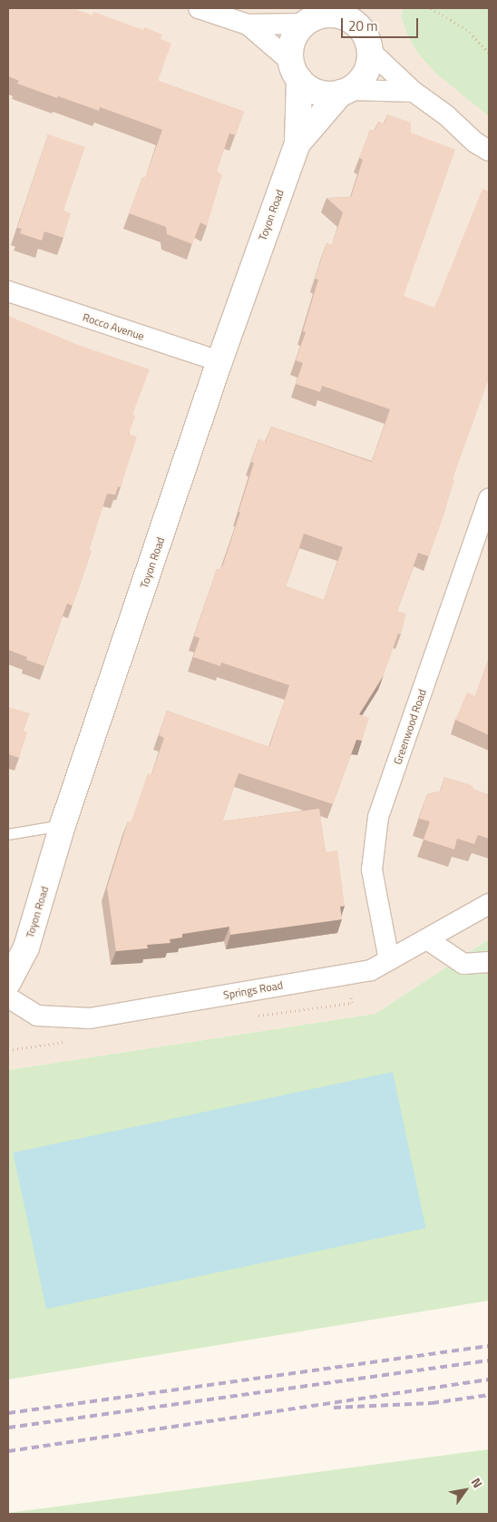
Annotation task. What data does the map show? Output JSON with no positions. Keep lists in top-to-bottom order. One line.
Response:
{"streets":{"street":["Toyon Road","Rocco Avenue","Greenwood Road","Springs Road"]},"crossings":[["Toyon Road","Rocco Avenue"],["Greenwood Road","Springs Road"]],"scale_bar":"20 m","north":"top right"}
